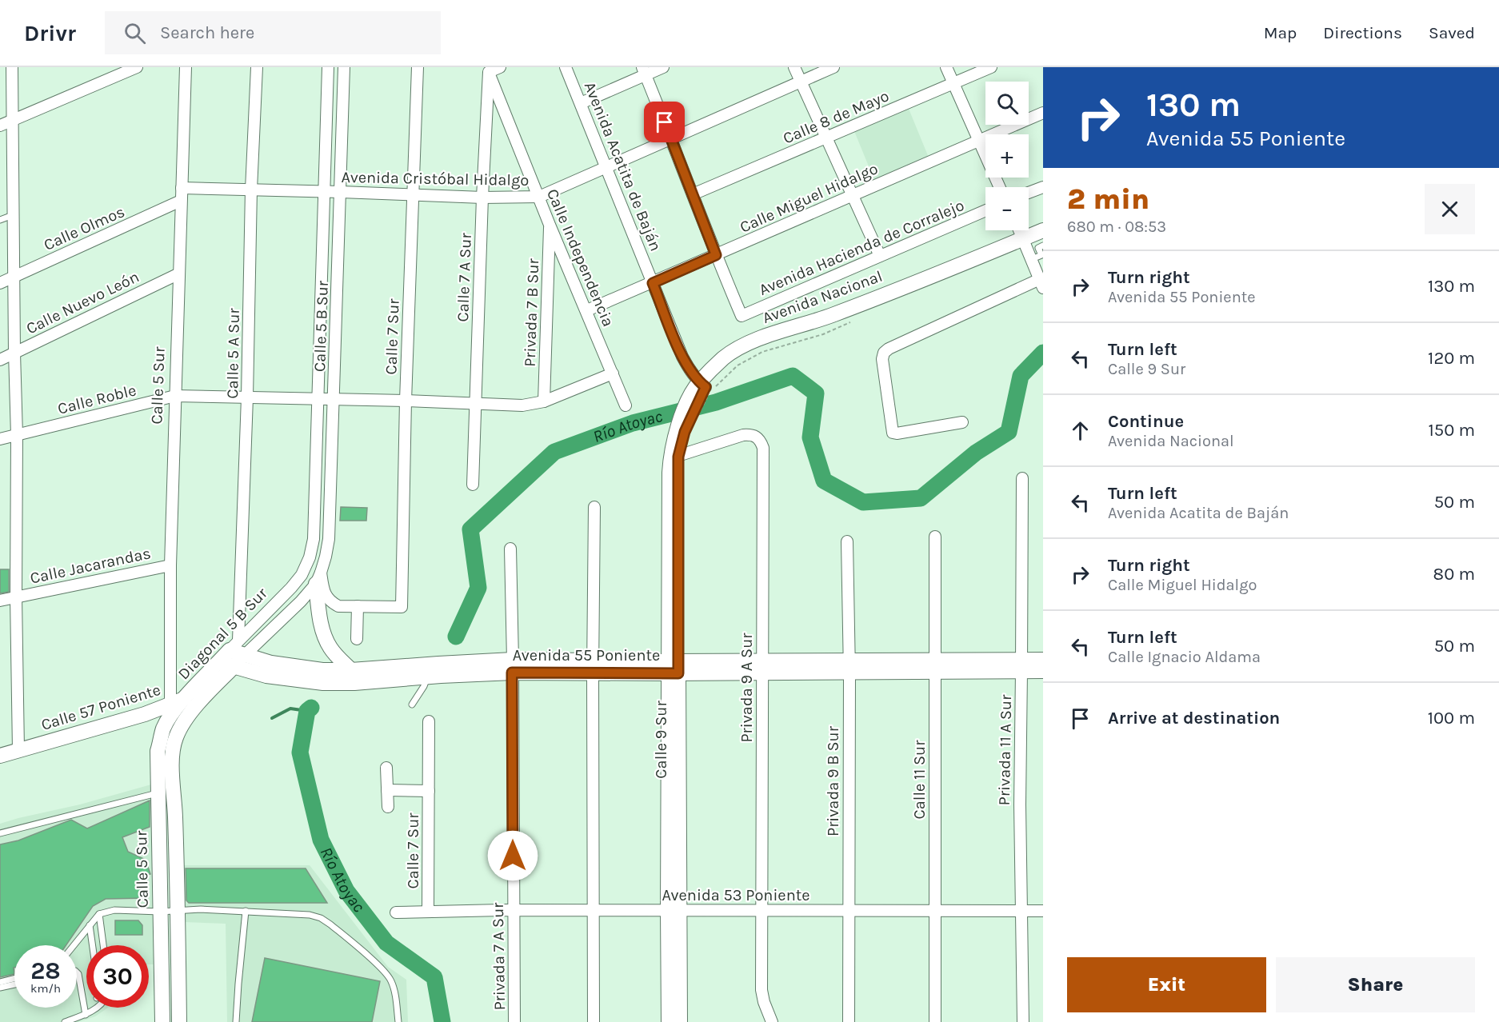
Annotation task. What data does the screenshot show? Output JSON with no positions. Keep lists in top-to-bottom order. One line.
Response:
{"streets":{"main road":["Avenida Nacional","Calle 5 Sur","Diagonal 5 B Sur","Avenida 55 Poniente","Calle 57 Poniente","Calle 9 Sur"],"street":["Calle 8 de Mayo","Avenida Acatita de Baján","Avenida Cristóbal Hidalgo","Calle Miguel Hidalgo","Calle Olmos","Avenida Hacienda de Corralejo","Calle Independencia","Calle 7 A Sur","Calle Nuevo León","Privada 7 B Sur","Calle 5 B Sur","Calle 7 Sur","Calle 5 A Sur","Calle Roble","Calle Jacarandas","Privada 9 A Sur","Privada 11 A Sur","Calle 11 Sur","Privada 9 B Sur","Avenida 53 Poniente","Privada 7 A Sur"]},"crossings":[["Avenida Acatita de Baján","Avenida Cristóbal Hidalgo"],["Avenida Acatita de Baján","Calle Miguel Hidalgo"],["Avenida Acatita de Baján","Avenida Nacional"],["Avenida Cristóbal Hidalgo","Calle Independencia"],["Avenida Cristóbal Hidalgo","Calle 7 A Sur"],["Avenida Cristóbal Hidalgo","Calle 5 B Sur"],["Avenida Cristóbal Hidalgo","Calle 7 Sur"],["Avenida Cristóbal Hidalgo","Calle 5 A Sur"],["Avenida Cristóbal Hidalgo","Calle 5 Sur"],["Calle Miguel Hidalgo","Avenida Hacienda de Corralejo"],["Calle Miguel Hidalgo","Calle Independencia"],["Calle Olmos","Calle 5 Sur"],["Calle Independencia","Calle 7 A Sur"],["Calle Independencia","Privada 7 B Sur"],["Calle Independencia","Calle Roble"],["Calle 7 A Sur","Calle Roble"],["Avenida Nacional","Privada 9 A Sur"],["Avenida Nacional","Calle 9 Sur"],["Calle Nuevo León","Calle 5 Sur"],["Privada 7 B Sur","Calle Roble"],["Calle 5 B Sur","Calle Roble"],["Calle 5 B Sur","Diagonal 5 B Sur"],["Calle 7 Sur","Calle Roble"],["Calle 7 Sur","Avenida 53 Poniente"],["Calle 5 A Sur","Calle Roble"],["Calle 5 A Sur","Diagonal 5 B Sur"],["Calle 5 A Sur","Avenida 55 Poniente"],["Calle 5 Sur","Calle Roble"],["Calle 5 Sur","Calle Jacarandas"],["Calle 5 Sur","Calle 57 Poniente"],["Diagonal 5 B Sur","Avenida 55 Poniente"],["Diagonal 5 B Sur","Calle 57 Poniente"],["Avenida 55 Poniente","Privada 9 A Sur"],["Avenida 55 Poniente","Calle 9 Sur"],["Avenida 55 Poniente","Privada 11 A Sur"],["Avenida 55 Poniente","Calle 11 Sur"],["Avenida 55 Poniente","Privada 9 B Sur"],["Avenida 55 Poniente","Privada 7 A Sur"],["Privada 9 A Sur","Calle 9 Sur"],["Privada 9 A Sur","Avenida 53 Poniente"],["Calle 9 Sur","Avenida 53 Poniente"],["Privada 11 A Sur","Avenida 53 Poniente"],["Calle 11 Sur","Avenida 53 Poniente"],["Privada 9 B Sur","Avenida 53 Poniente"],["Avenida 53 Poniente","Privada 7 A Sur"]],"water":["Río Atoyac"],"page":{"header":"Drivr","search":"Search here","nav":["Map","Directions","Saved"],"turn":["130 m","Avenida 55 Poniente"],"map_buttons":["+","−"],"heading":["2 min","680 m · 08:53"],"list":[{"name":"Turn right","note":"Avenida 55 Poniente","value":"130 m"},{"name":"Turn left","note":"Calle 9 Sur","value":"120 m"},{"name":"Continue","note":"Avenida Nacional","value":"150 m"},{"name":"Turn left","note":"Avenida Acatita de Baján","value":"50 m"},{"name":"Turn right","note":"Calle Miguel Hidalgo","value":"80 m"},{"name":"Turn left","note":"Calle Ignacio Aldama","value":"50 m"},{"name":"Arrive at destination","value":"100 m"}],"speed":"28 km/h","limit":"30","buttons":["Exit","Share"]}}
